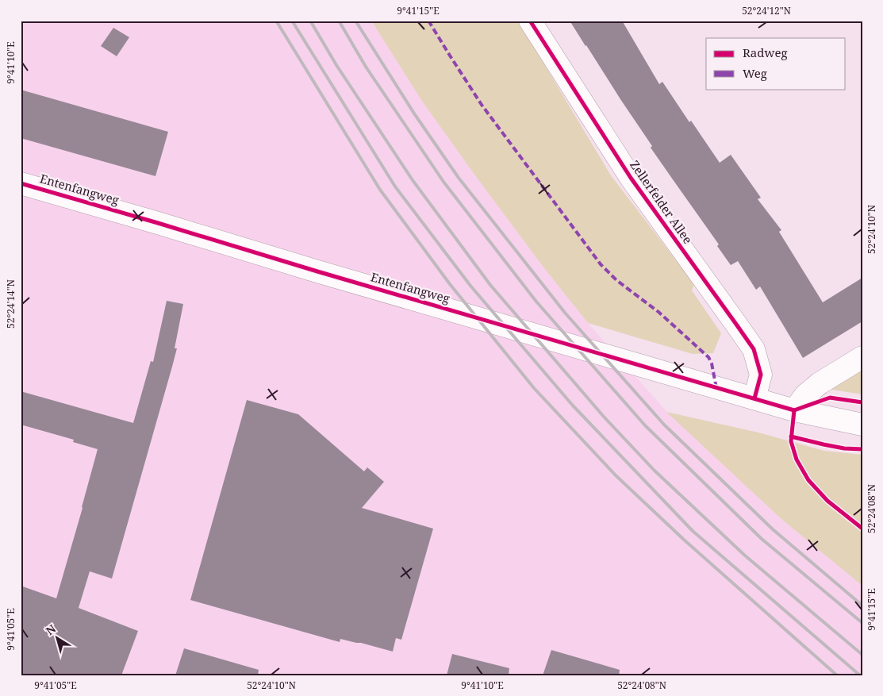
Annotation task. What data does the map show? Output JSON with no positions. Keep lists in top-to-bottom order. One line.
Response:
{"streets":{"street":["Entenfangweg","Zellerfelder Allee"]},"crossings":[["Entenfangweg","Zellerfelder Allee"]],"legend":["Radweg","Weg"],"north":"top left","coordinates":["9°41'15\"E","52°24'12\"N","9°41'10\"E","52°24'10\"N","52°24'14\"N","52°24'08\"N","9°41'05\"E"]}
